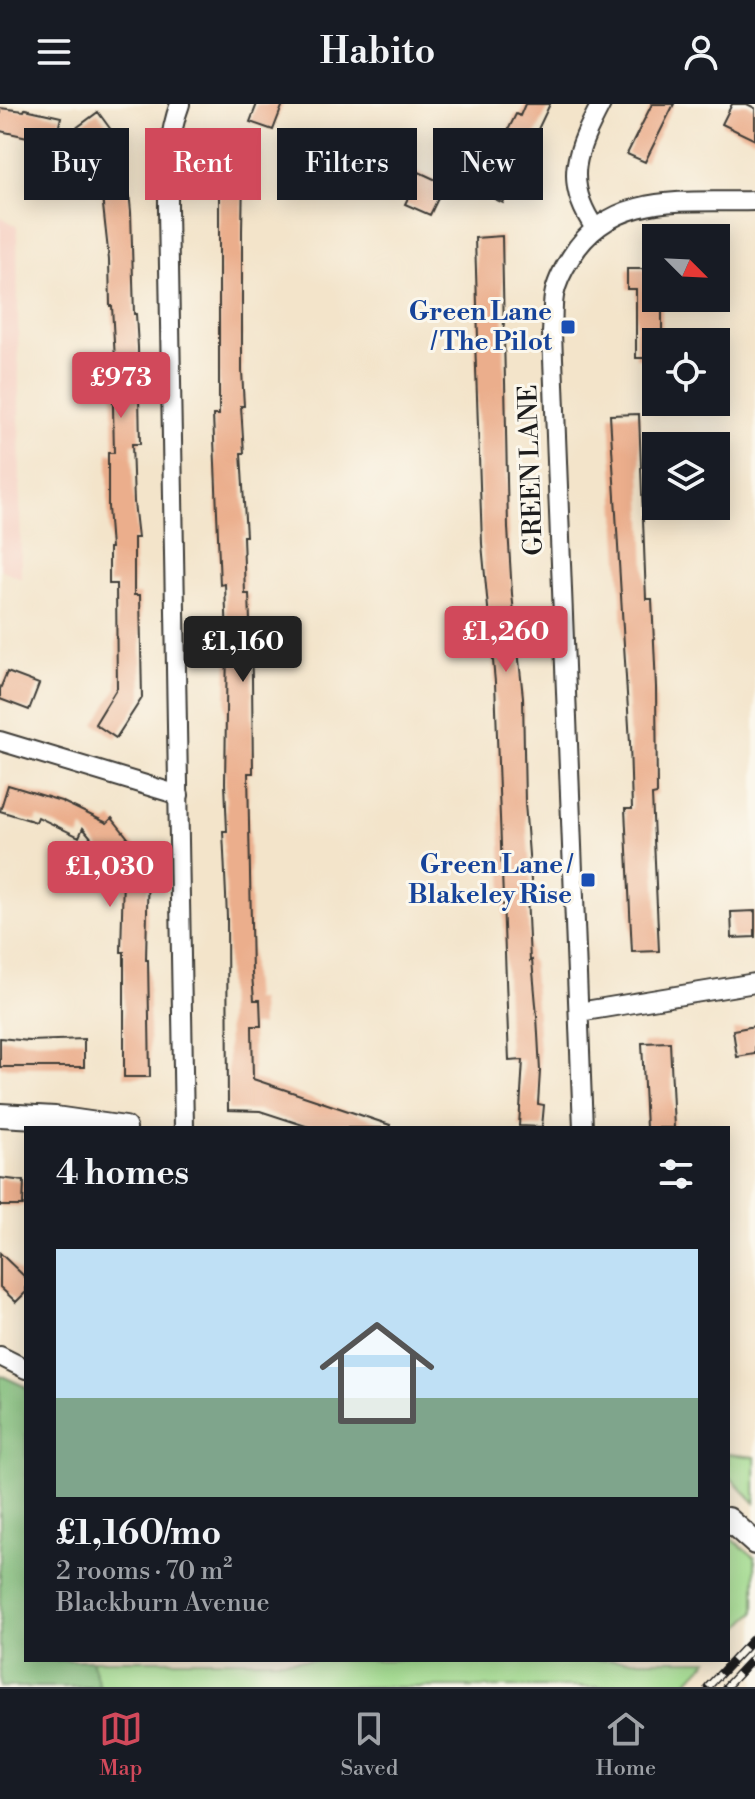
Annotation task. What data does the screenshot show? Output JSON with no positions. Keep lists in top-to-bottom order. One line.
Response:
{"streets":{"street":["GREEN LANE"]},"places":{"transit":["Green Lane / The Pilot","Green Lane / Blakeley Rise"]},"north":"bottom right","page":{"header":"Habito","chip":["Buy","Rent","Filters","New"],"price":["£973","£1,260","£1,160","£1,030"],"heading":"4 homes","list":[{"name":"£1,160/mo","note":"2 rooms · 70 m² · Blackburn Avenue"}],"tabs":["Map","Saved","Home"]}}
